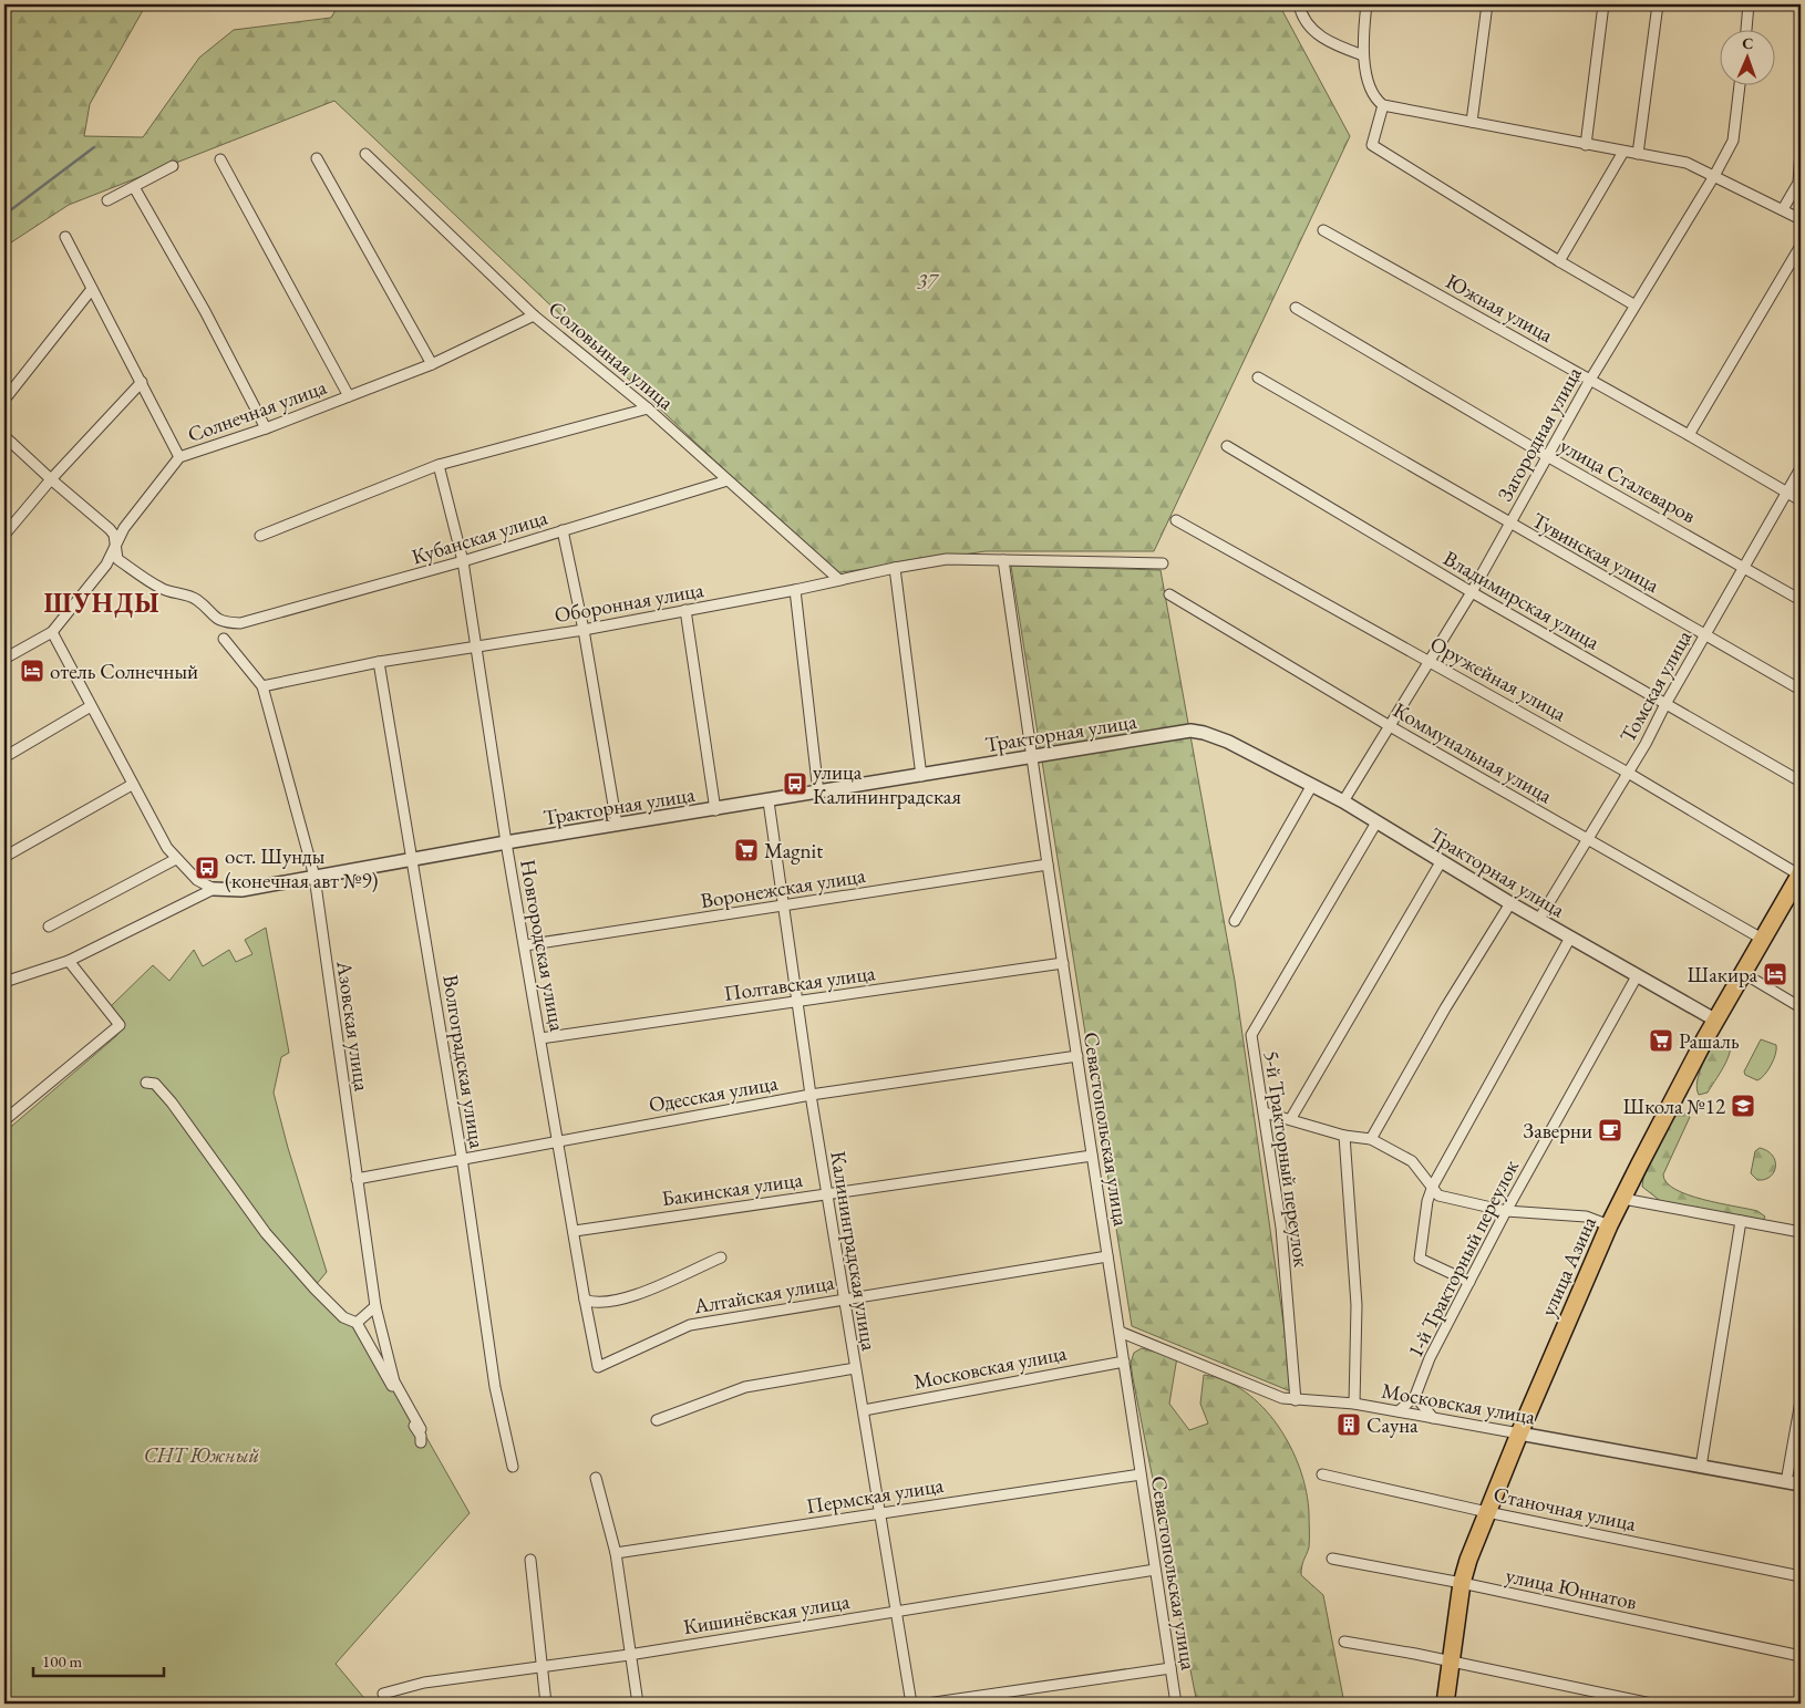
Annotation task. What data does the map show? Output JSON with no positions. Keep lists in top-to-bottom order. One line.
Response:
{"streets":{"main road":["улица Азина"],"street":["Южная улица","Соловьиная улица","Солнечная улица","Загородная улица","улица Сталеваров","Кубанская улица","Тувинская улица","Владимирская улица","Оборонная улица","Оружейная улица","Томская улица","Тракторная улица","Коммунальная улица","Воронежская улица","Новгородская улица","Полтавская улица","Азовская улица","Волгоградская улица","Одесская улица","Севастопольская улица","5-й Тракторный переулок","Бакинская улица","Калининградская улица","1-й Тракторный переулок","Алтайская улица","Московская улица","Пермская улица","Станочная улица","улица Юннатов","Кишинёвская улица"]},"crossings":[["Южная улица","Загородная улица"],["Южная улица","Томская улица"],["Соловьиная улица","Солнечная улица"],["Соловьиная улица","Кубанская улица"],["Соловьиная улица","Оборонная улица"],["Солнечная улица","Кубанская улица"],["Загородная улица","улица Сталеваров"],["Загородная улица","Тувинская улица"],["Загородная улица","Владимирская улица"],["Загородная улица","Оружейная улица"],["Загородная улица","Тракторная улица"],["Загородная улица","Коммунальная улица"],["улица Сталеваров","Томская улица"],["Кубанская улица","Новгородская улица"],["Тувинская улица","Томская улица"],["Владимирская улица","Томская улица"],["Оборонная улица","Новгородская улица"],["Оборонная улица","Азовская улица"],["Оборонная улица","Волгоградская улица"],["Оборонная улица","Севастопольская улица"],["Оружейная улица","Томская улица"],["Оружейная улица","улица Азина"],["Томская улица","Тракторная улица"],["Томская улица","Коммунальная улица"],["Тракторная улица","Новгородская улица"],["Тракторная улица","Азовская улица"],["Тракторная улица","Волгоградская улица"],["Тракторная улица","Севастопольская улица"],["Тракторная улица","5-й Тракторный переулок"],["Тракторная улица","Калининградская улица"],["Тракторная улица","1-й Тракторный переулок"],["Тракторная улица","улица Азина"],["Коммунальная улица","улица Азина"],["Воронежская улица","Новгородская улица"],["Воронежская улица","Севастопольская улица"],["Воронежская улица","Калининградская улица"],["Новгородская улица","Полтавская улица"],["Новгородская улица","Одесская улица"],["Новгородская улица","Бакинская улица"],["Новгородская улица","Алтайская улица"],["Полтавская улица","Севастопольская улица"],["Полтавская улица","Калининградская улица"],["Азовская улица","Одесская улица"],["Волгоградская улица","Одесская улица"],["Одесская улица","Севастопольская улица"],["Одесская улица","Калининградская улица"],["Севастопольская улица","Бакинская улица"],["Севастопольская улица","Алтайская улица"],["Севастопольская улица","Московская улица"],["Севастопольская улица","Пермская улица"],["Севастопольская улица","Кишинёвская улица"],["5-й Тракторный переулок","Московская улица"],["Бакинская улица","Калининградская улица"],["Калининградская улица","Алтайская улица"],["Калининградская улица","Московская улица"],["Калининградская улица","Пермская улица"],["Калининградская улица","Кишинёвская улица"],["1-й Тракторный переулок","Московская улица"],["улица Азина","Московская улица"],["улица Азина","Станочная улица"],["улица Азина","улица Юннатов"]],"districts":["ШУНДЫ"],"parks":["37","СНТ Южный"],"places":{"hotel":["отель Солнечный","Шакира"],"bus stop":["улица Калининградская","ост. Шунды (конечная авт №9)"],"supermarket":["Magnit","Рашаль"],"school or university":["Школа №12"],"cafe":["Заверни"],"building":["Сауна"]},"scale_bar":"100 m","north":"top"}
